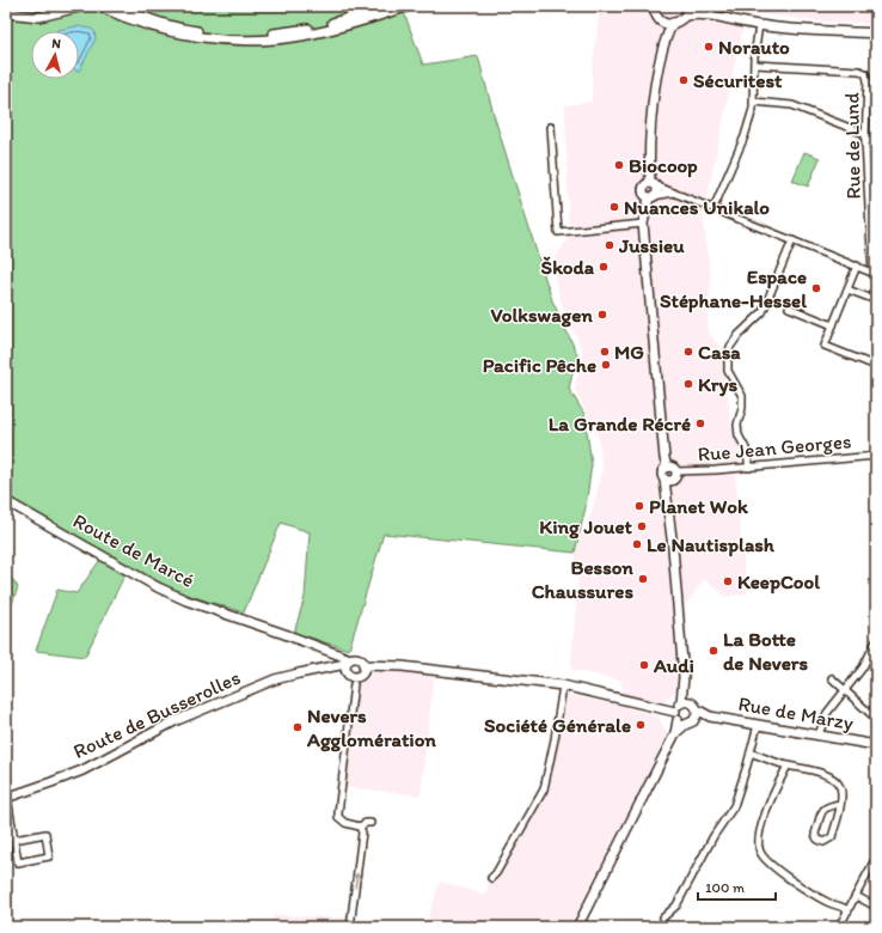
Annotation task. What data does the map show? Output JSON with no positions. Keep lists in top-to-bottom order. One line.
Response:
{"streets":{"main road":["Route de Marcé","Rue de Marzy","Route de Busserolles"],"street":["Rue de Lund","Rue Jean Georges"]},"crossings":[["Route de Marcé","Route de Busserolles"],["Rue de Marzy","Route de Busserolles"]],"places":["Norauto","Sécuritest","Biocoop","Nuances Unikalo","Jussieu","Škoda","Espace Stéphane-Hessel","Volkswagen","MG","Casa","Pacific Pêche","Krys","La Grande Récré","Planet Wok","King Jouet","Le Nautisplash","Besson Chaussures","KeepCool","La Botte de Nevers","Audi","Société Générale","Nevers Agglomération"],"scale_bar":"100 m","north":"top"}
